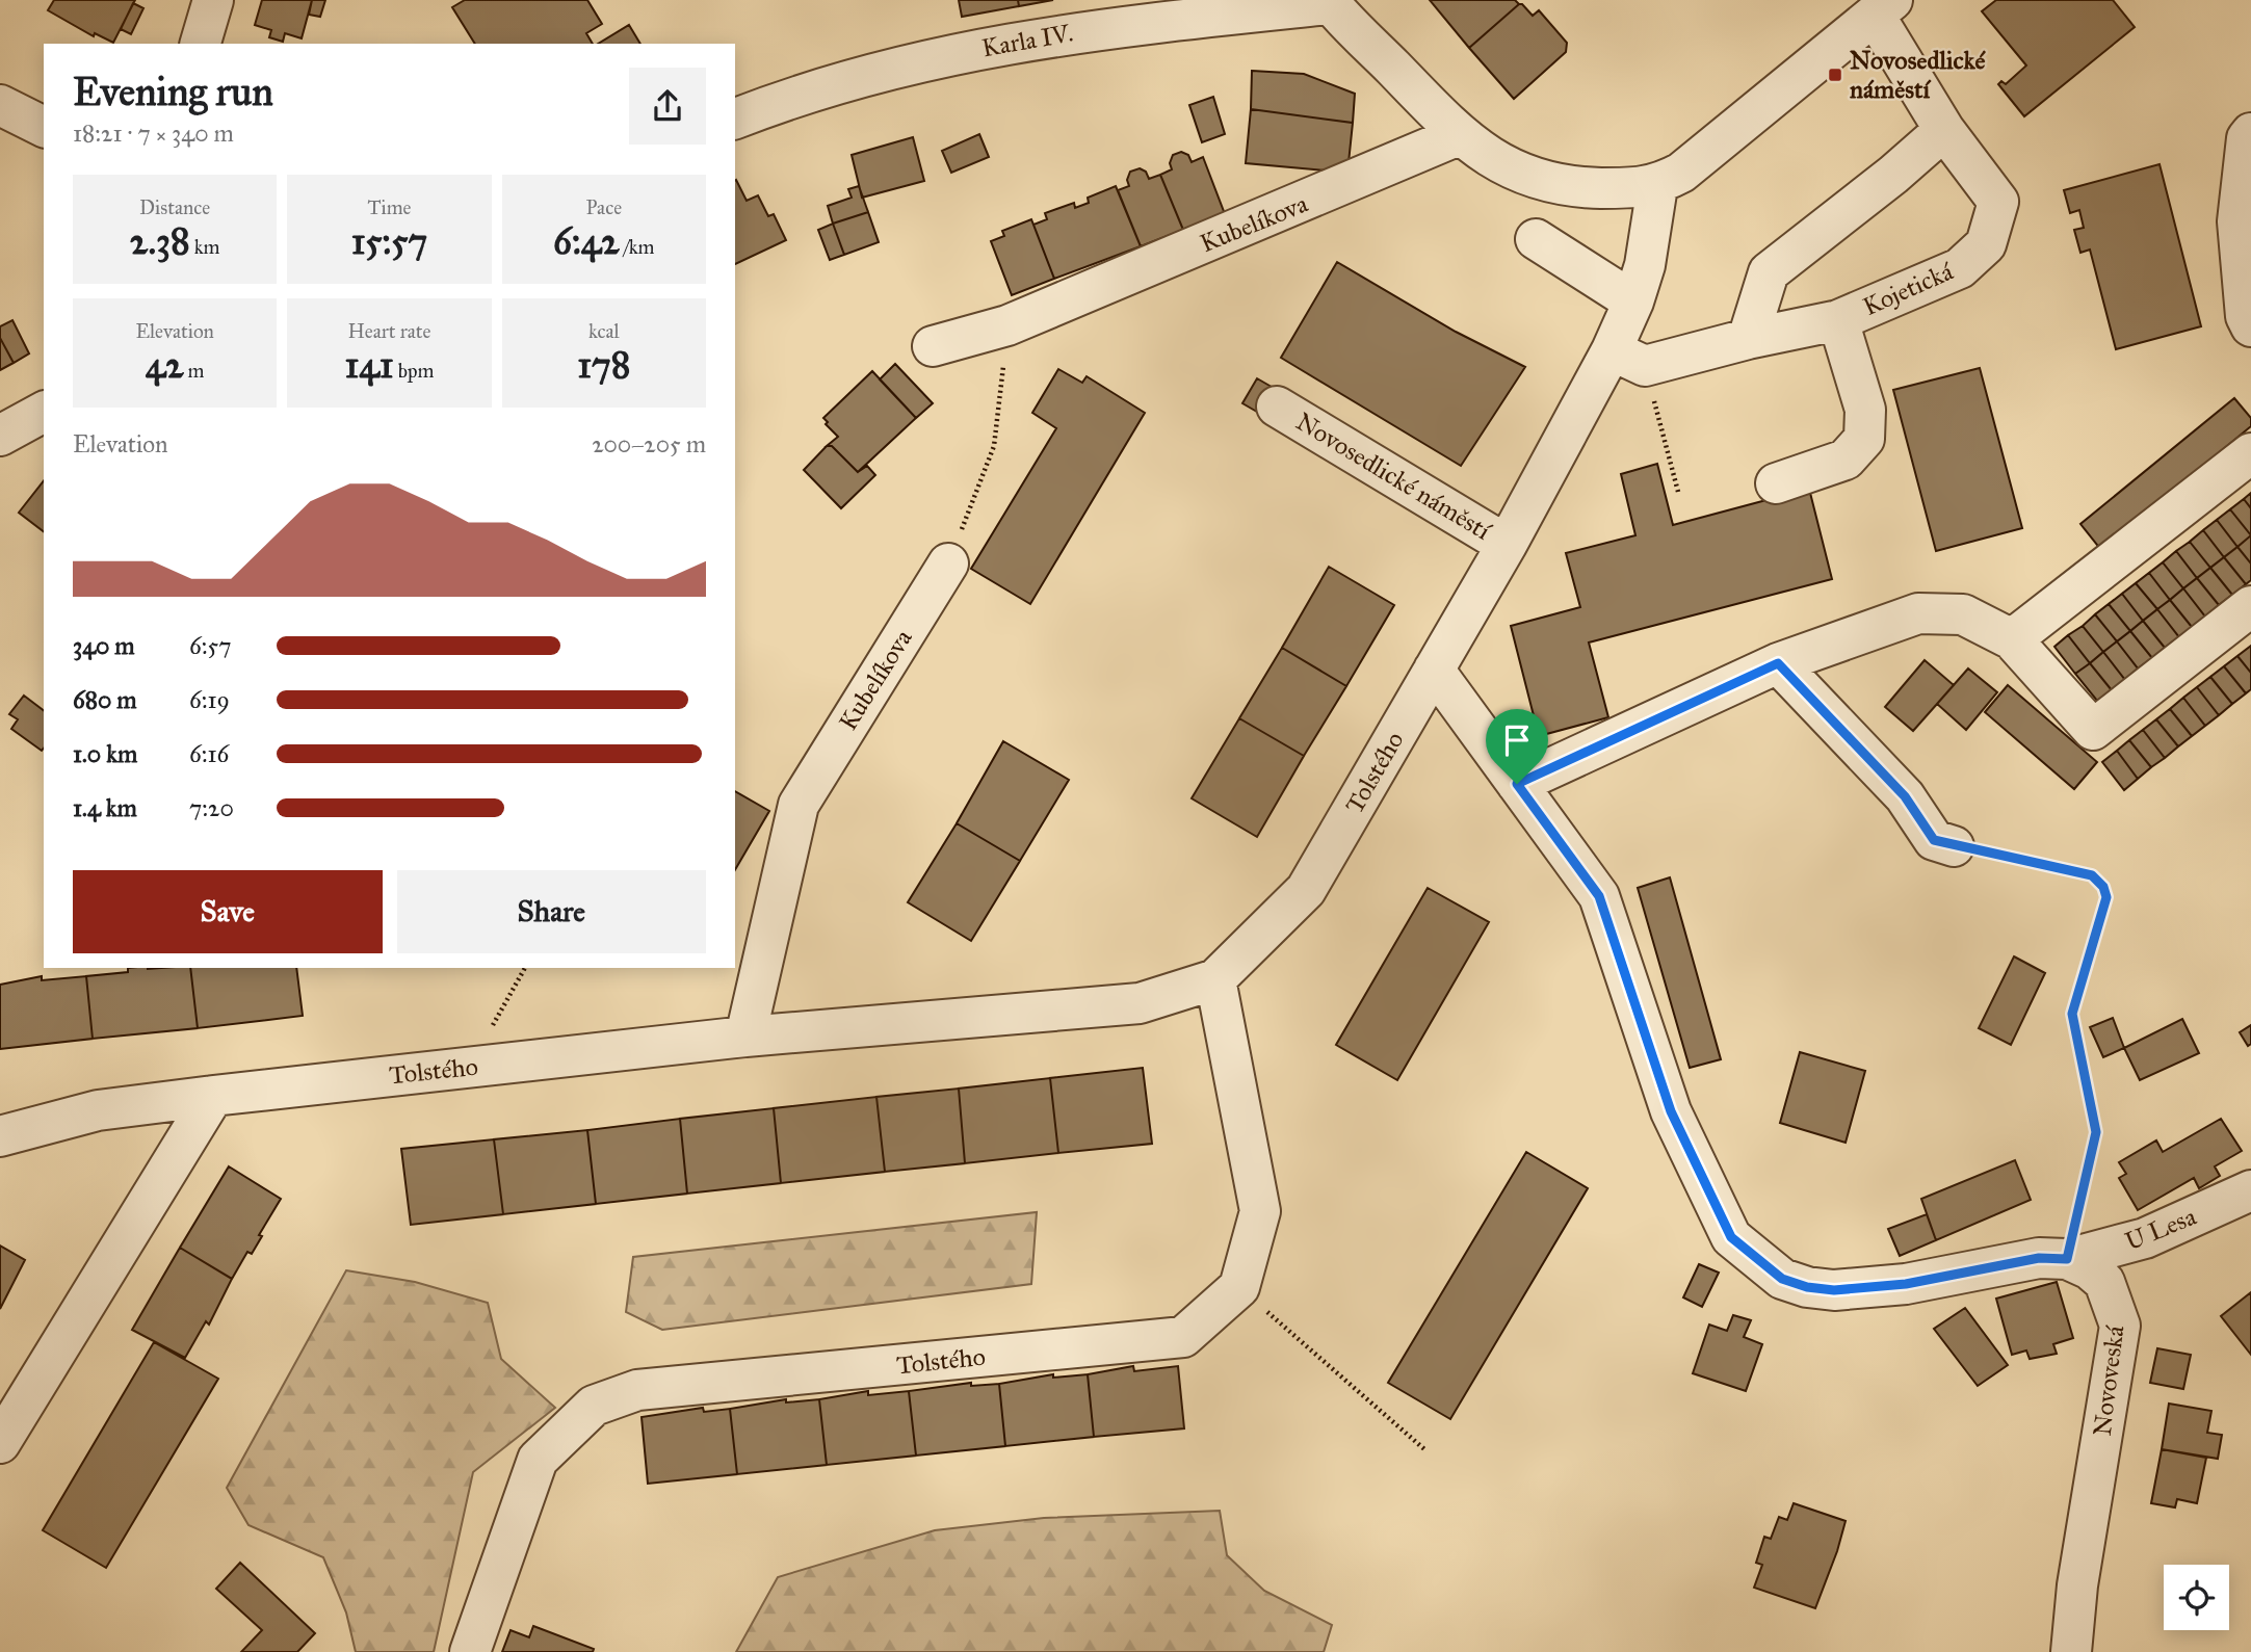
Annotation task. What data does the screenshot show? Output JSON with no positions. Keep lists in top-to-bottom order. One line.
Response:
{"streets":{"street":["Karla IV.","Kubelíkova","Kojetická","Novosedlické náměstí","Tolstého","U Lesa","Novoveská"]},"crossings":[["Kubelíkova","Tolstého"],["Novosedlické náměstí","Tolstého"],["U Lesa","Novoveská"]],"places":{"transit":["Novosedlické náměstí"]},"page":{"heading":["Evening run","18:21 · 7 × 340 m"],"stats":[["Distance","2.38 km"],["Time","15:57"],["Pace","6:42 /km"],["Elevation","42 m"],["Heart rate","141 bpm"],["kcal","178"]],"chart":["Elevation","200–205 m"],"list":[{"name":"340 m","note":"6:57"},{"name":"680 m","note":"6:19"},{"name":"1.0 km","note":"6:16"},{"name":"1.4 km","note":"7:20"}],"buttons":["Save","Share"]}}
